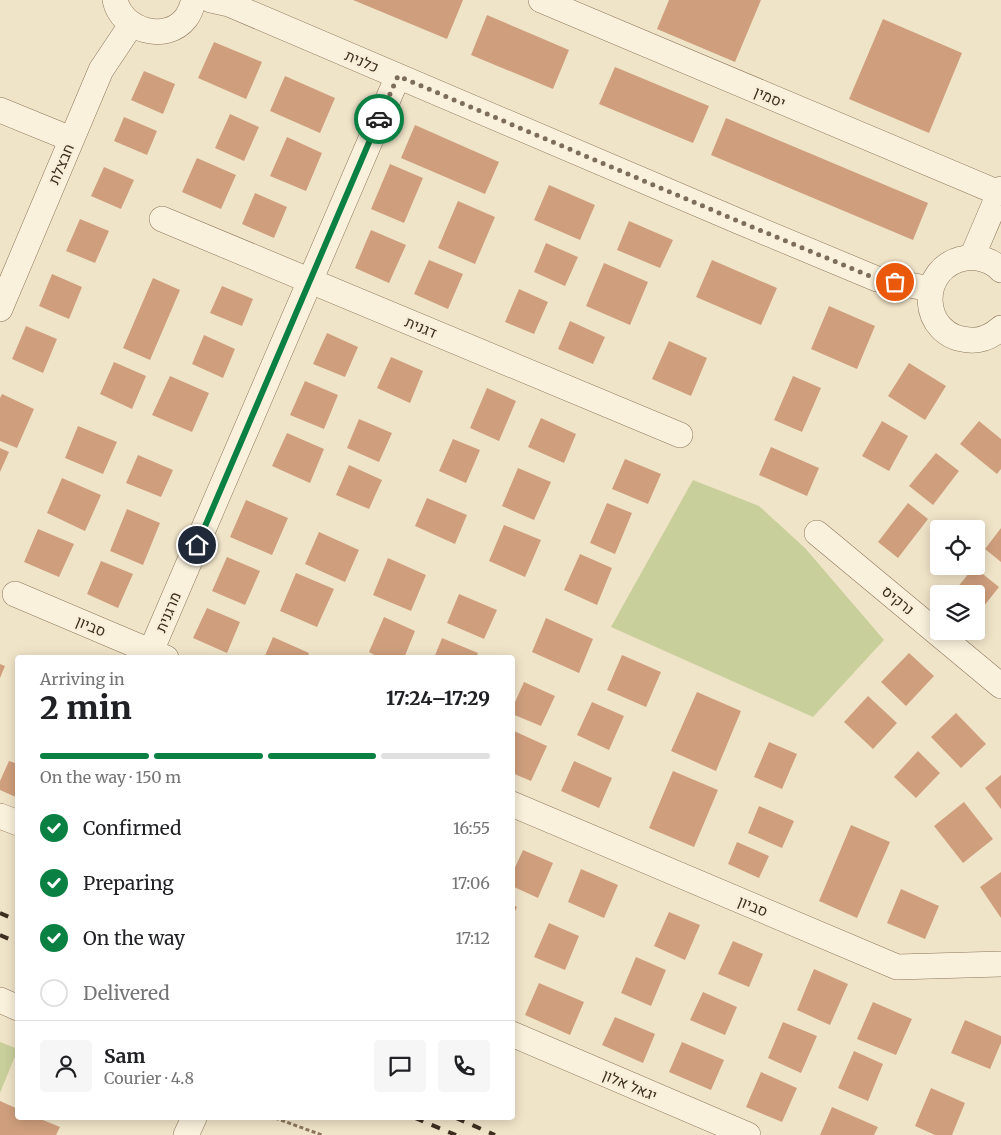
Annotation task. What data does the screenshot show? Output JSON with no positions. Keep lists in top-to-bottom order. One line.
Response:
{"streets":{"street":["כלנית","יסמין","חבצלת","דגנית","נרקיס","מרגנית","סביון","יגאל אלון"]},"crossings":[["כלנית","מרגנית"],["דגנית","מרגנית"],["מרגנית","סביון"]],"page":{"heading":["2 min","Arriving in","17:24–17:29"],"panel":["Sam","Courier · 4.8"],"bar":"On the way · 150 m","list":[["Confirmed","16:55"],["Preparing","17:06"],["On the way","17:12"],"Delivered"]}}
